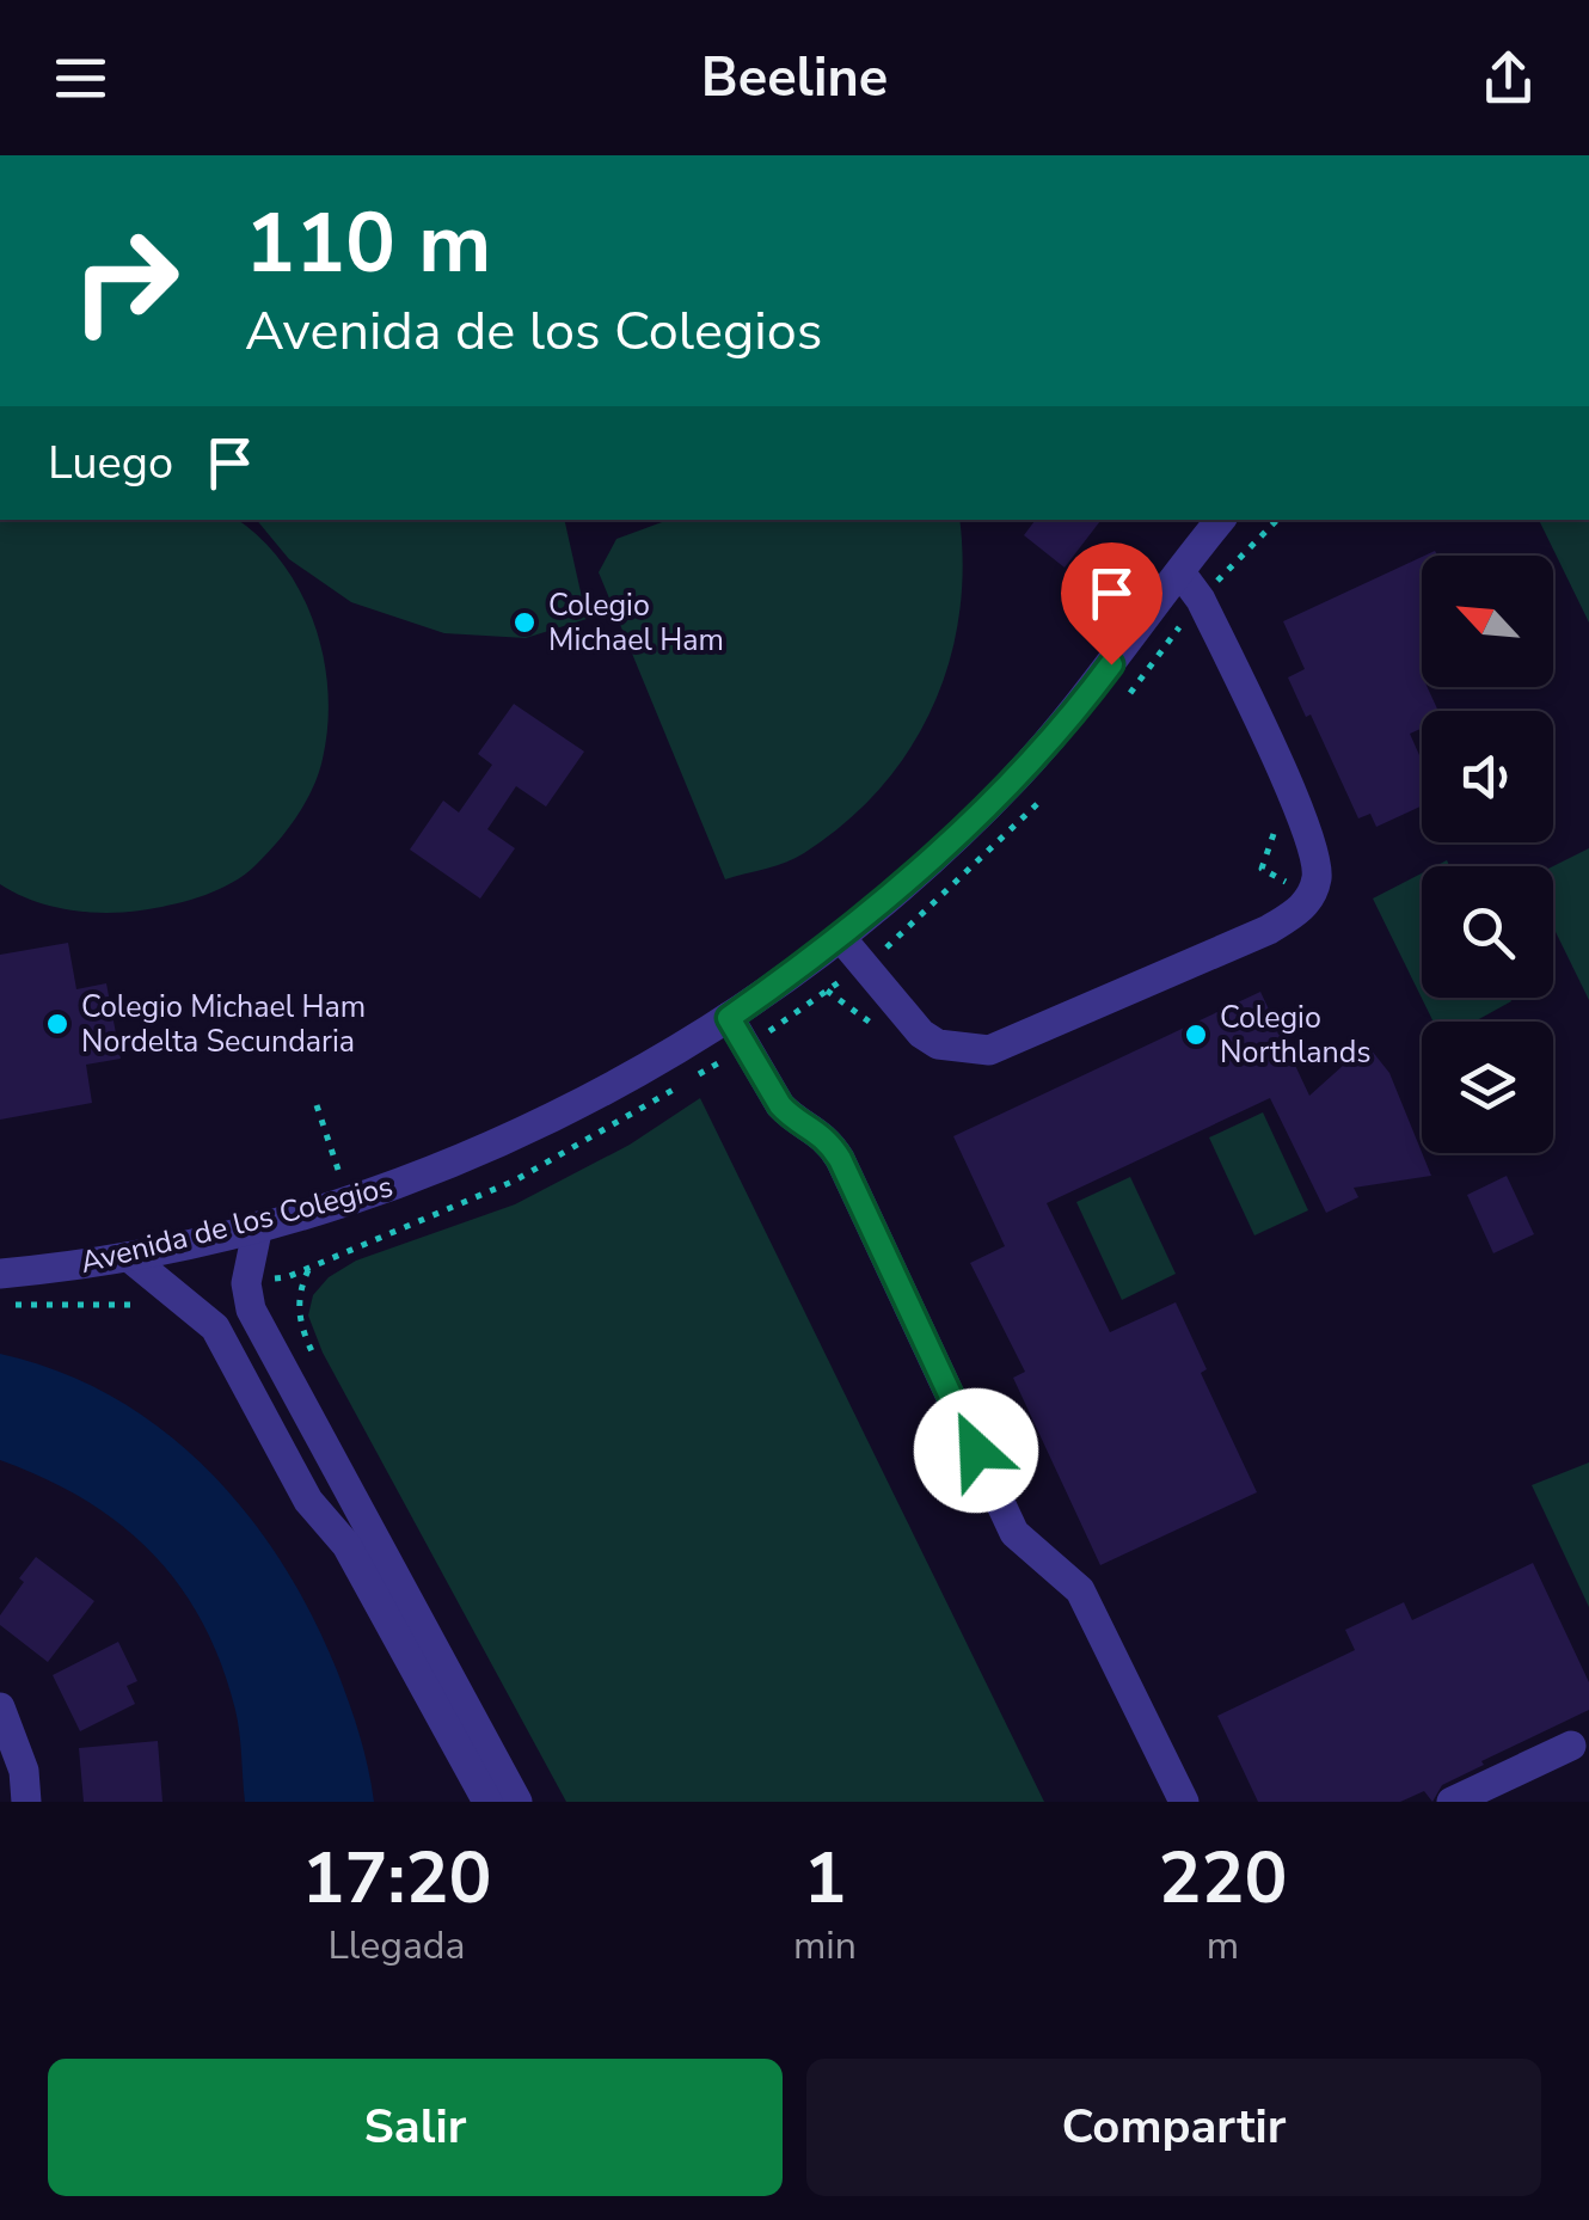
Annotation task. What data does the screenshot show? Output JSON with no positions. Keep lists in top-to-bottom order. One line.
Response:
{"streets":{"street":["Avenida de los Colegios"]},"places":["Colegio Michael Ham","Colegio Michael Ham Nordelta Secundaria","Colegio Northlands"],"north":"top left","page":{"header":"Beeline","turn":["110 m","Avenida de los Colegios"],"then":"Luego","eta":["17:20","Llegada","1","min","220","m"],"buttons":["Salir","Compartir"]}}
